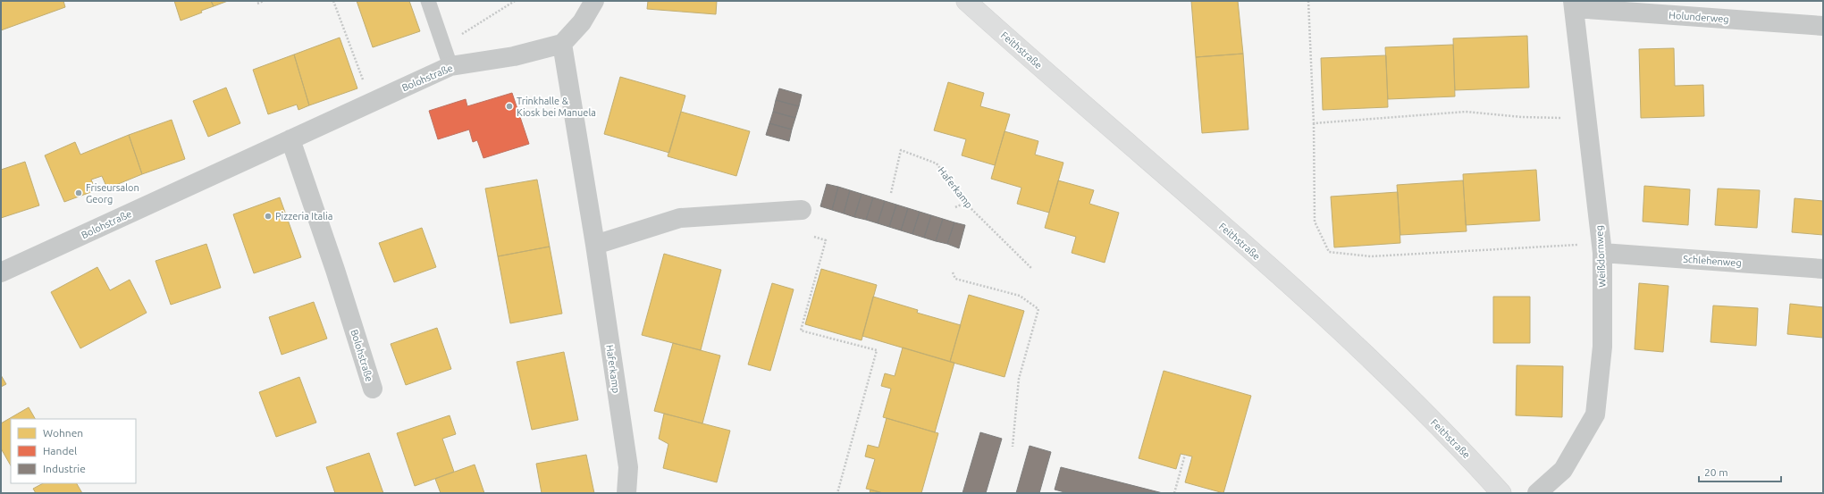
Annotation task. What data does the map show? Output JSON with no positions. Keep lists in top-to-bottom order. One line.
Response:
{"streets":{"main road":["Feithstraße"],"street":["Holunderweg","Bolohstraße","Haferkamp","Weißdornweg","Schlehenweg"]},"crossings":[["Holunderweg","Weißdornweg"],["Bolohstraße","Haferkamp"],["Weißdornweg","Schlehenweg"]],"places":["Trinkhalle & Kiosk bei Manuela","Friseursalon Georg","Pizzeria Italia"],"legend":["Wohnen","Handel","Industrie"],"scale_bar":"20 m"}
